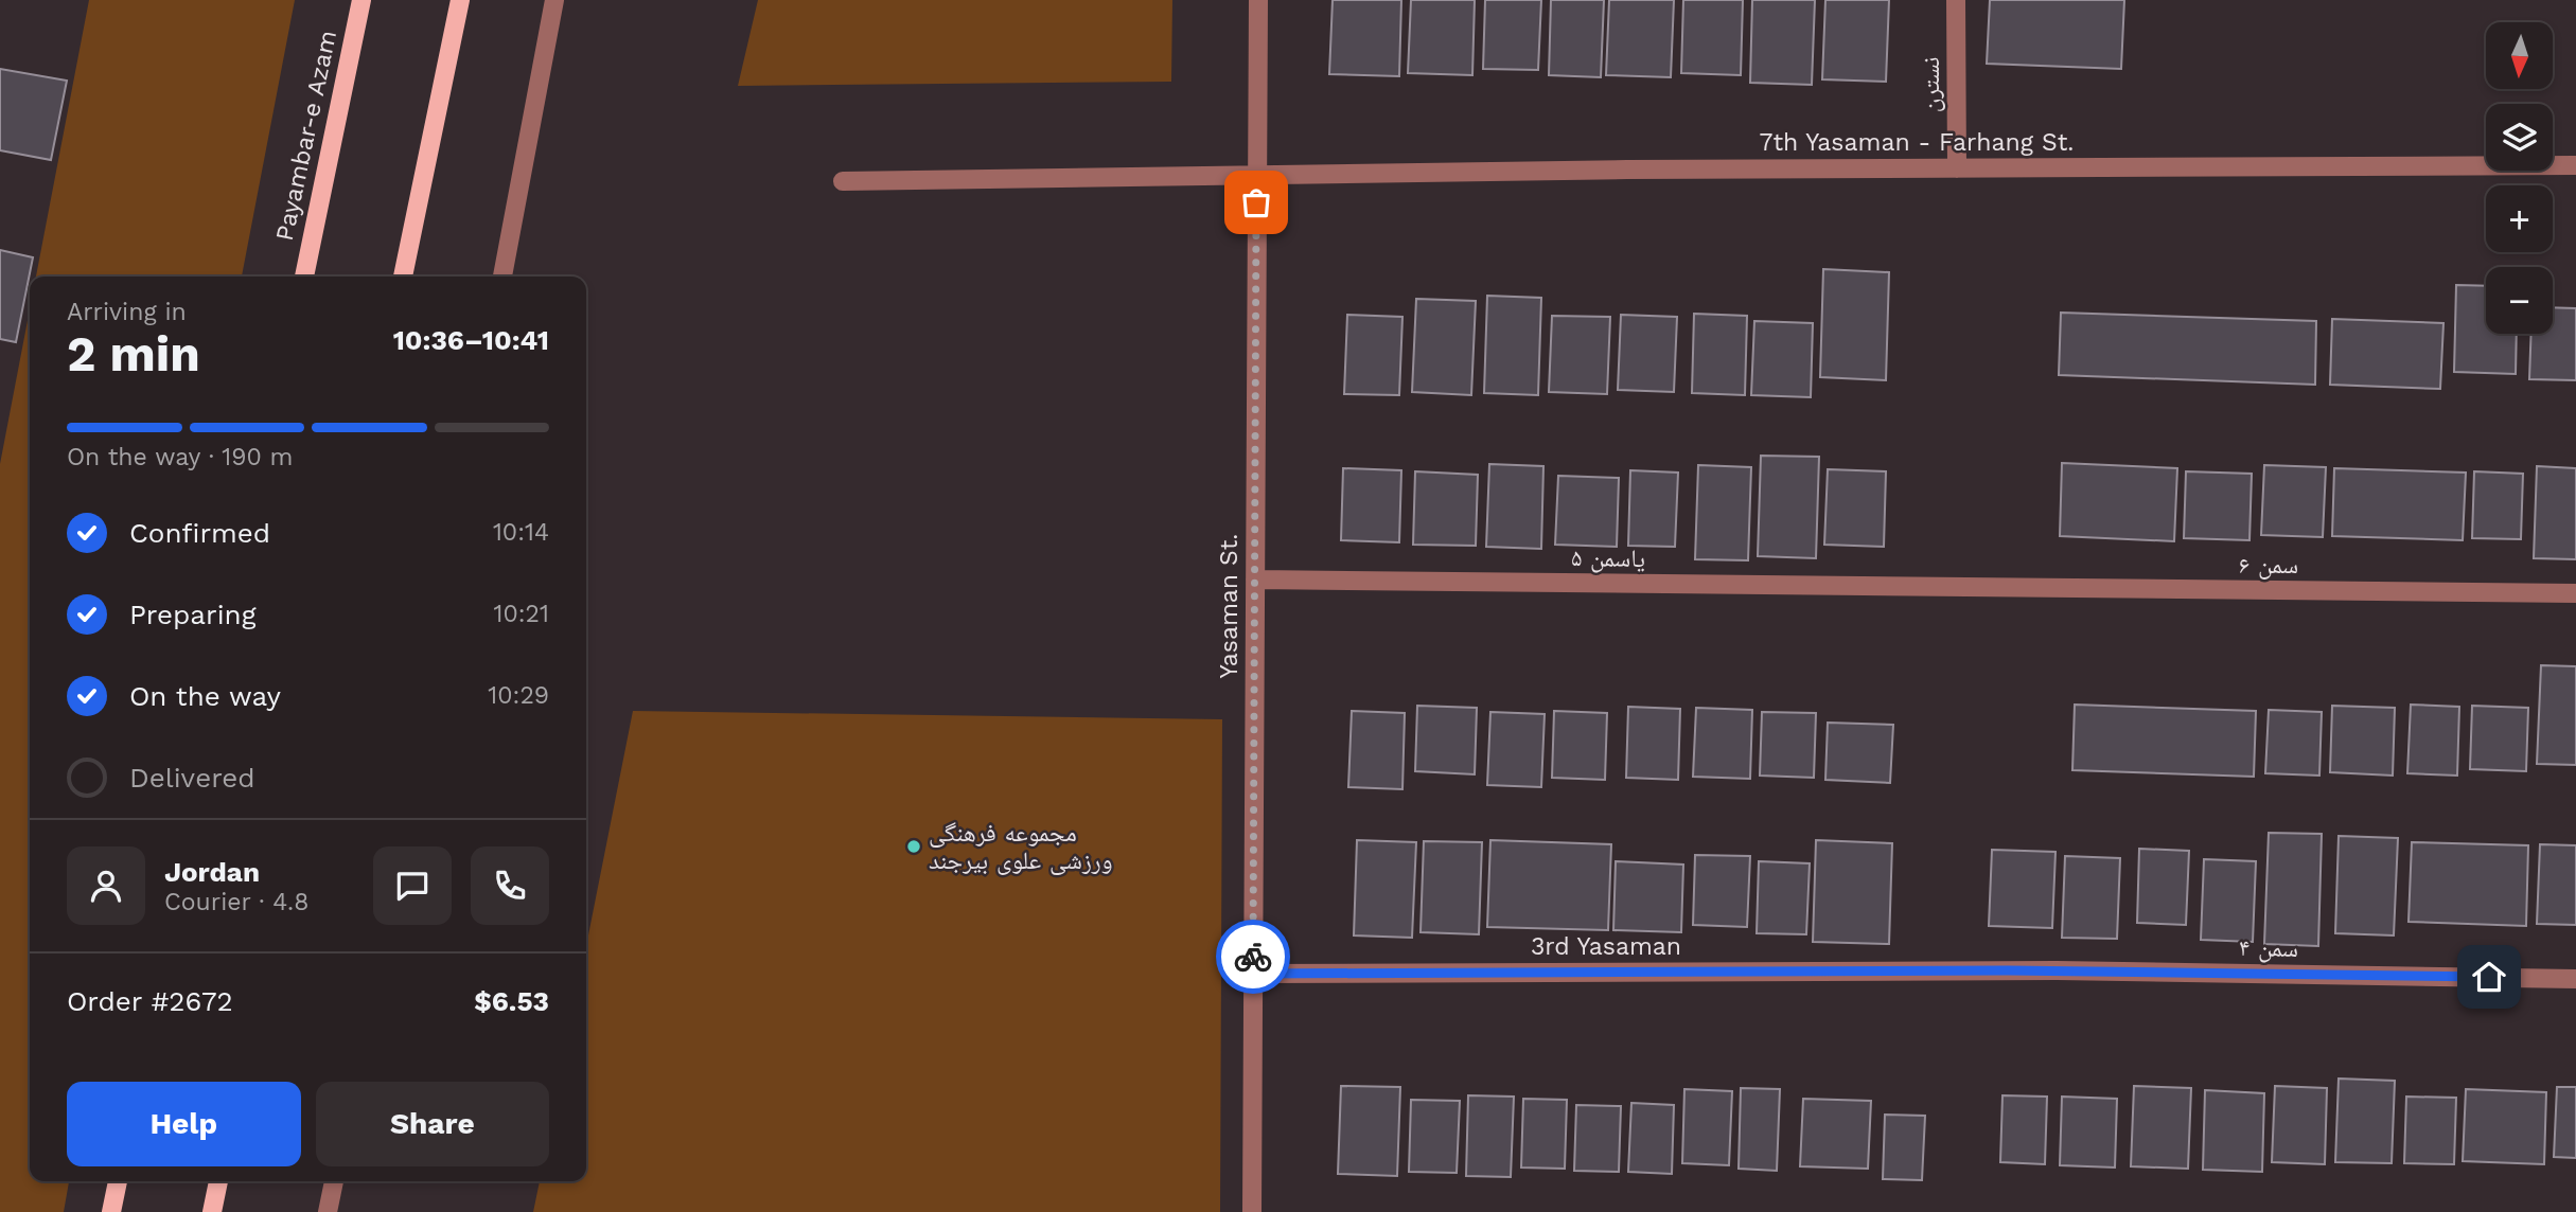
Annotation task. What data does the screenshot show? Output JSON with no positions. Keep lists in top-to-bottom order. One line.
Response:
{"streets":{"main road":["Payambar-e Azam"],"street":["نسترن","7th Yasaman - Farhang St.","یاسمن ۵","سمن ۶","Yasaman St.","3rd Yasaman","سمن ۴"]},"crossings":[["نسترن","7th Yasaman - Farhang St."],["7th Yasaman - Farhang St.","Yasaman St."],["یاسمن ۵","سمن ۶"],["یاسمن ۵","Yasaman St."],["Yasaman St.","3rd Yasaman"],["3rd Yasaman","سمن ۴"]],"places":["مجموعه فرهنگی ورزشی علوی بیرجند"],"north":"bottom","page":{"map_buttons":["+","−"],"heading":["2 min","Arriving in","10:36–10:41"],"panel":["Jordan","Courier · 4.8","Order #2672","$6.53"],"bar":"On the way · 190 m","list":[["Confirmed","10:14"],["Preparing","10:21"],["On the way","10:29"],"Delivered"],"buttons":["Help","Share"]}}
